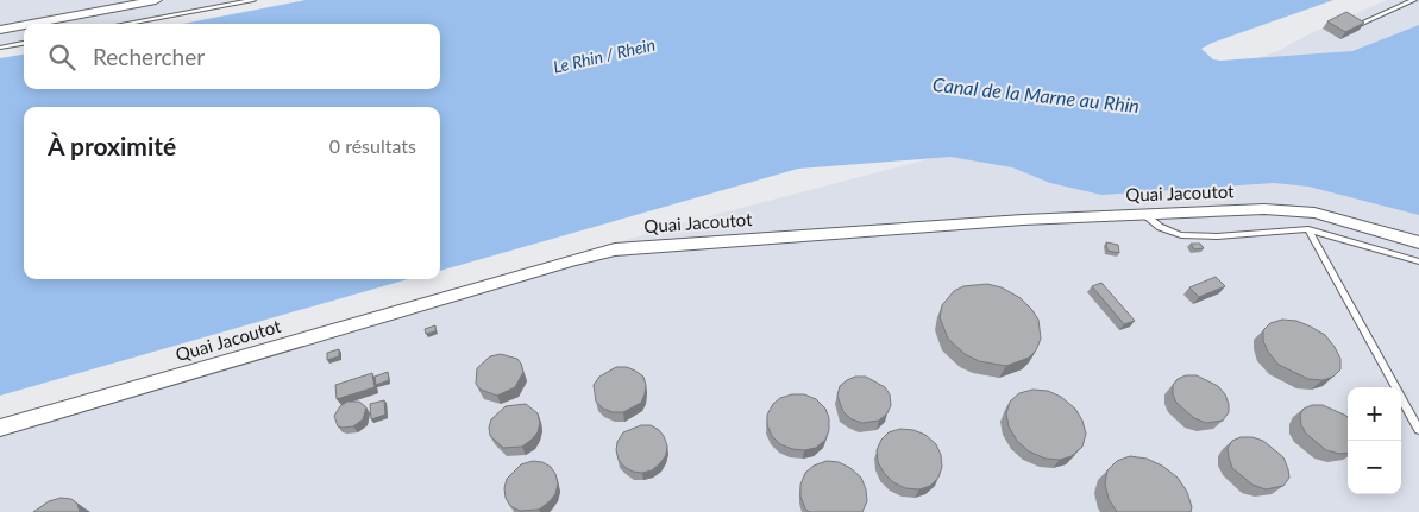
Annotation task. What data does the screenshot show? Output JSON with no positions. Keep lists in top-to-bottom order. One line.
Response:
{"streets":{"street":["Quai Jacoutot"]},"water":["Le Rhin / Rhein","Canal de la Marne au Rhin"],"page":{"search":"Rechercher","heading":["À proximité","0 résultats"],"map_buttons":["+","−"]}}
